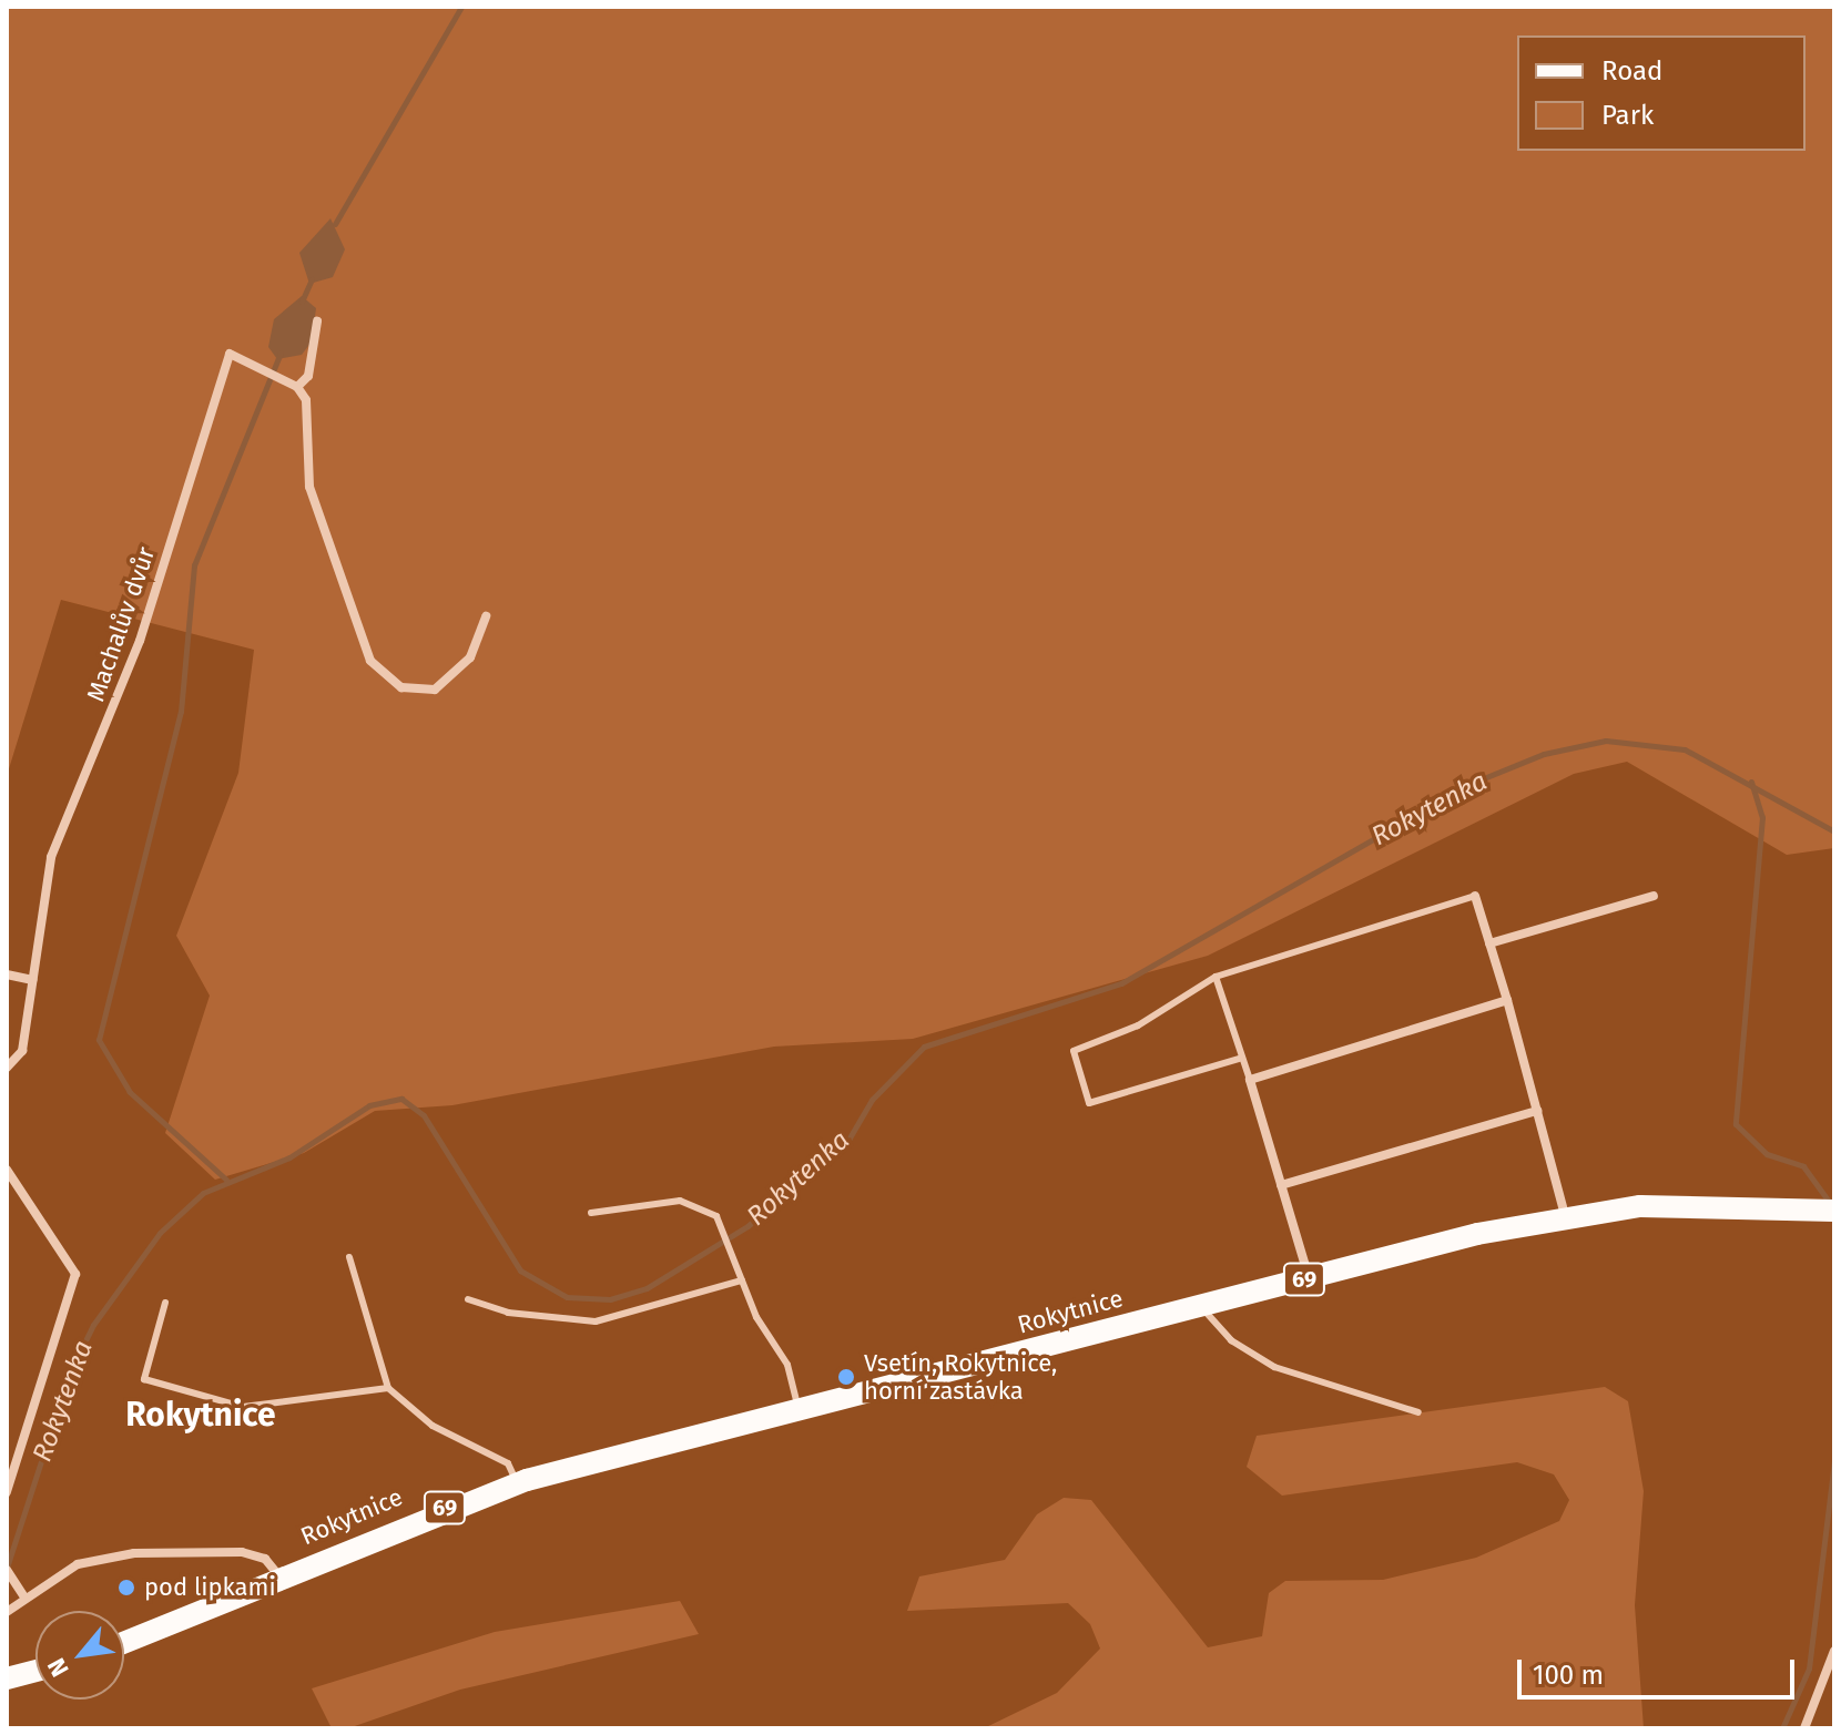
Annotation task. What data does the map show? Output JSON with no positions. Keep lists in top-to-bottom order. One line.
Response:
{"streets":{"main road":["69","Rokytnice"],"street":["Machalův dvůr"]},"districts":["Rokytnice"],"water":["Rokytenka"],"places":["Vsetín, Rokytnice, horní zastávka","pod lipkami"],"legend":["Road","Park"],"scale_bar":"100 m","north":"bottom left"}
